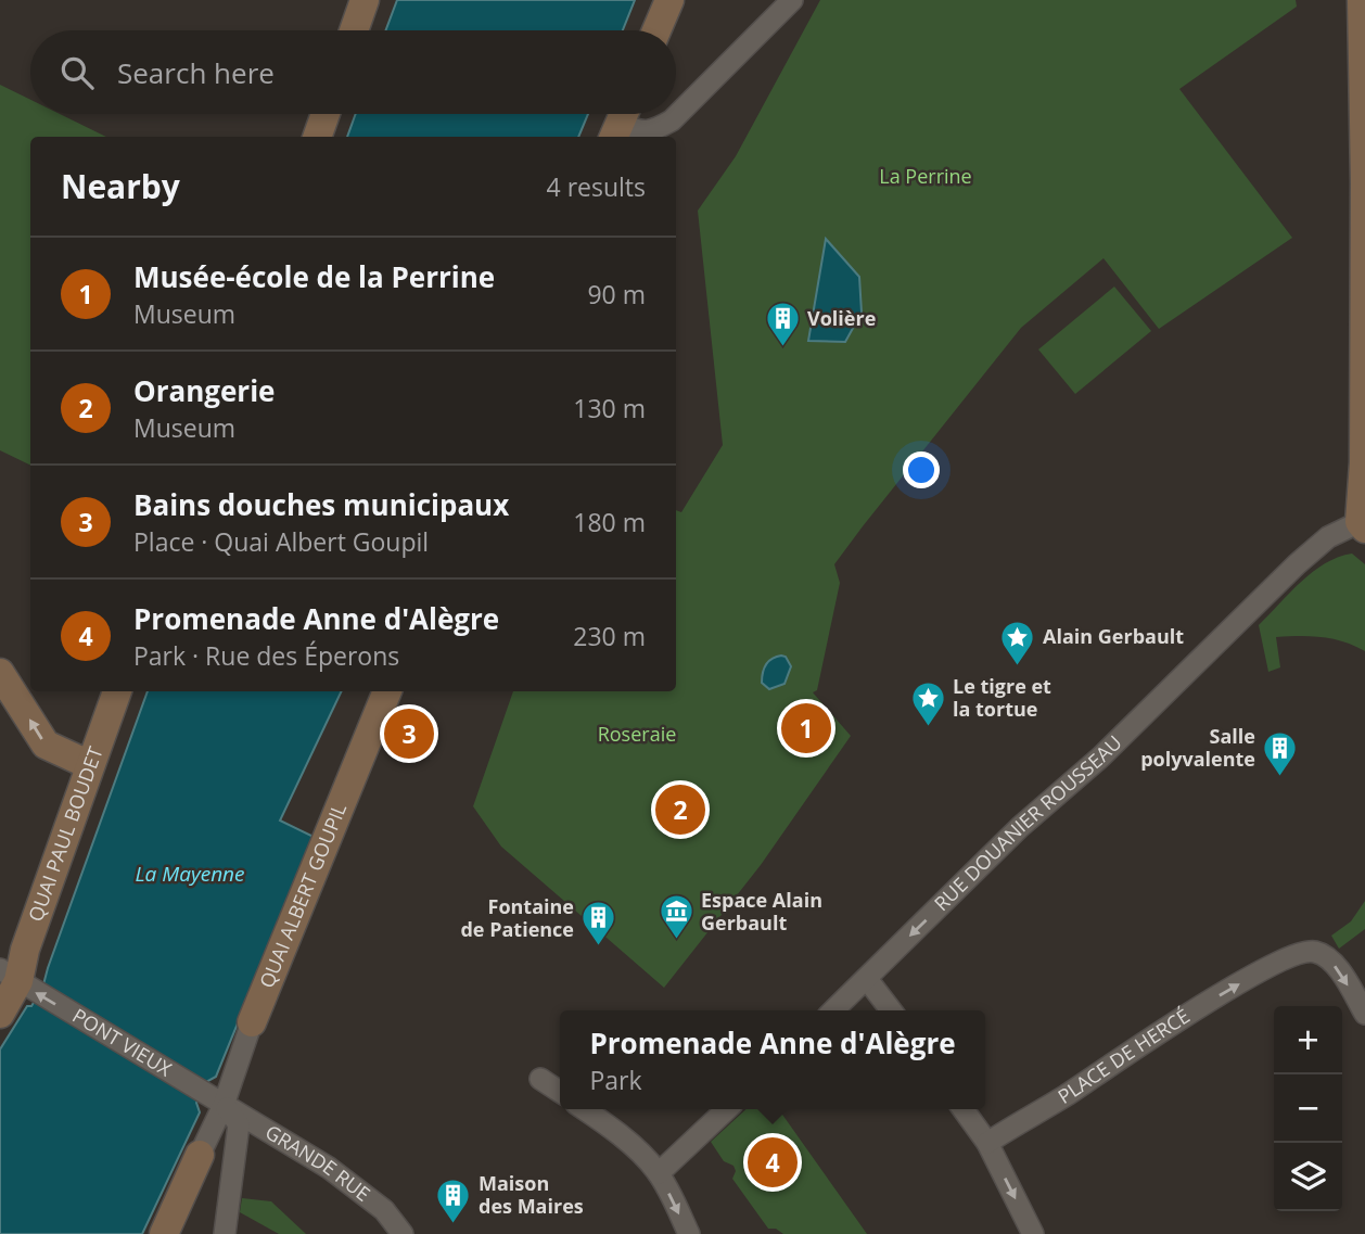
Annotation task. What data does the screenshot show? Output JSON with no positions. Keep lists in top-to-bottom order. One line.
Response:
{"streets":{"street":["RUE DOUANIER ROUSSEAU","QUAI PAUL BOUDET","QUAI ALBERT GOUPIL","PONT VIEUX","PLACE DE HERCÉ","GRANDE RUE"]},"crossings":[["QUAI PAUL BOUDET","PONT VIEUX"],["QUAI ALBERT GOUPIL","PONT VIEUX"],["QUAI ALBERT GOUPIL","GRANDE RUE"],["PONT VIEUX","GRANDE RUE"]],"one_way":["RUE DOUANIER ROUSSEAU","PONT VIEUX","PLACE DE HERCÉ"],"water":["La Mayenne"],"parks":["La Perrine","Roseraie"],"places":{"building":["Volière","Salle polyvalente","Fontaine de Patience","Maison des Maires"],"place":["Alain Gerbault","Le tigre et la tortue"],"museum":["Espace Alain Gerbault"]},"page":{"search":"Search here","heading":["Nearby","4 results"],"list":[{"mark":"1","name":"Musée-école de la Perrine","note":"Museum","value":"90 m"},{"mark":"2","name":"Orangerie","note":"Museum","value":"130 m"},{"mark":"3","name":"Bains douches municipaux","note":"Place · Quai Albert Goupil","value":"180 m"},{"mark":"4","name":"Promenade Anne d'Alègre","note":"Park · Rue des Éperons","value":"230 m"}],"pins":["1","3","2","4"],"map_buttons":["+","−"],"popup":["Promenade Anne d'Alègre","Park"]}}
